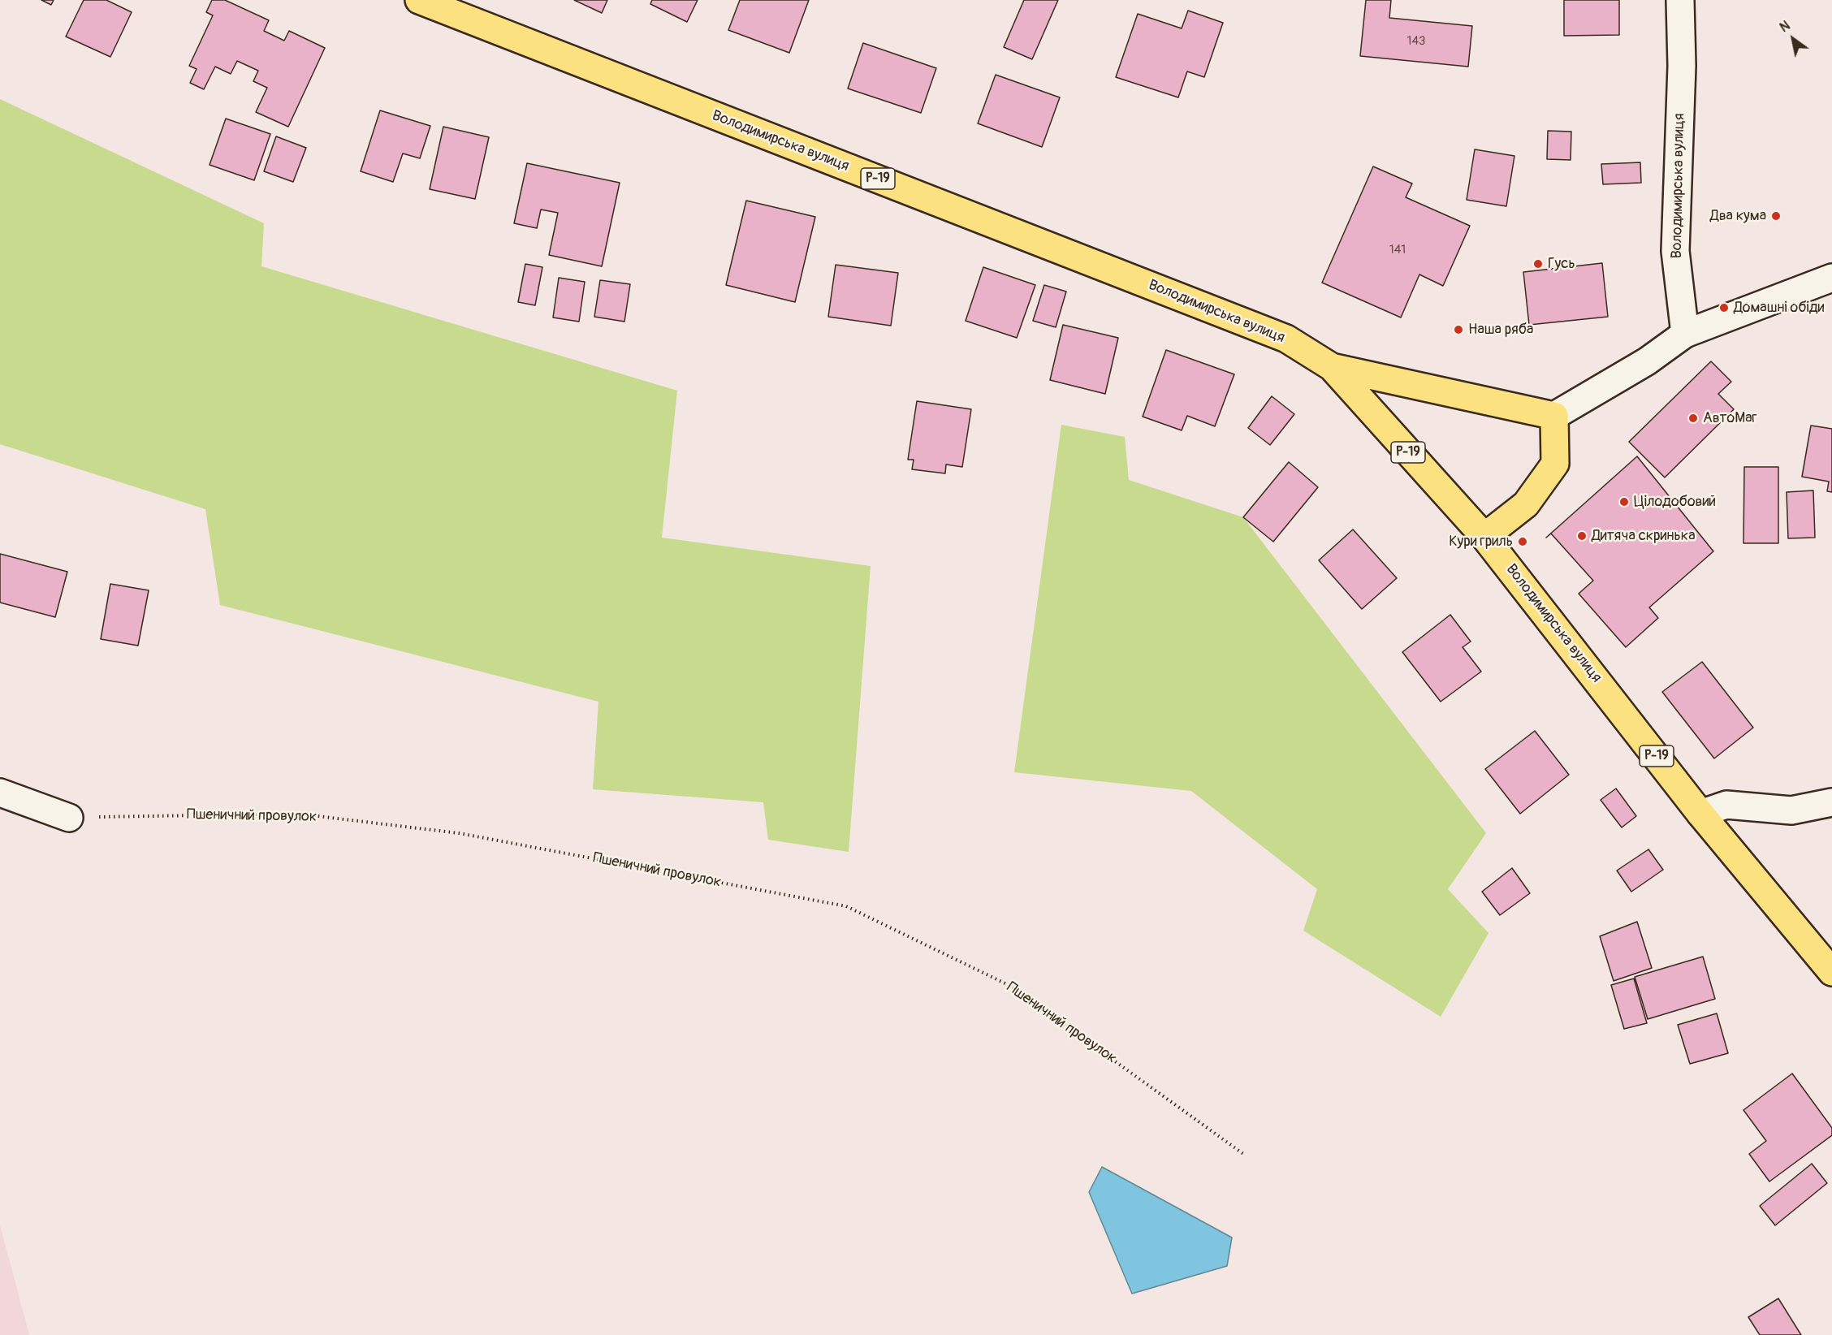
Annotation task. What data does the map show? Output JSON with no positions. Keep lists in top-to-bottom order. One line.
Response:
{"streets":{"main road":["Володимирська вулиця","Р-19"],"path":["Пшеничний провулок"]},"places":["Два кума","Гусь","Домашні обіди","Наша ряба","АвтоМаг","Цілодобовий","Дитяча скринька","Кури гриль"],"house_numbers":["143","141"],"north":"top left"}
